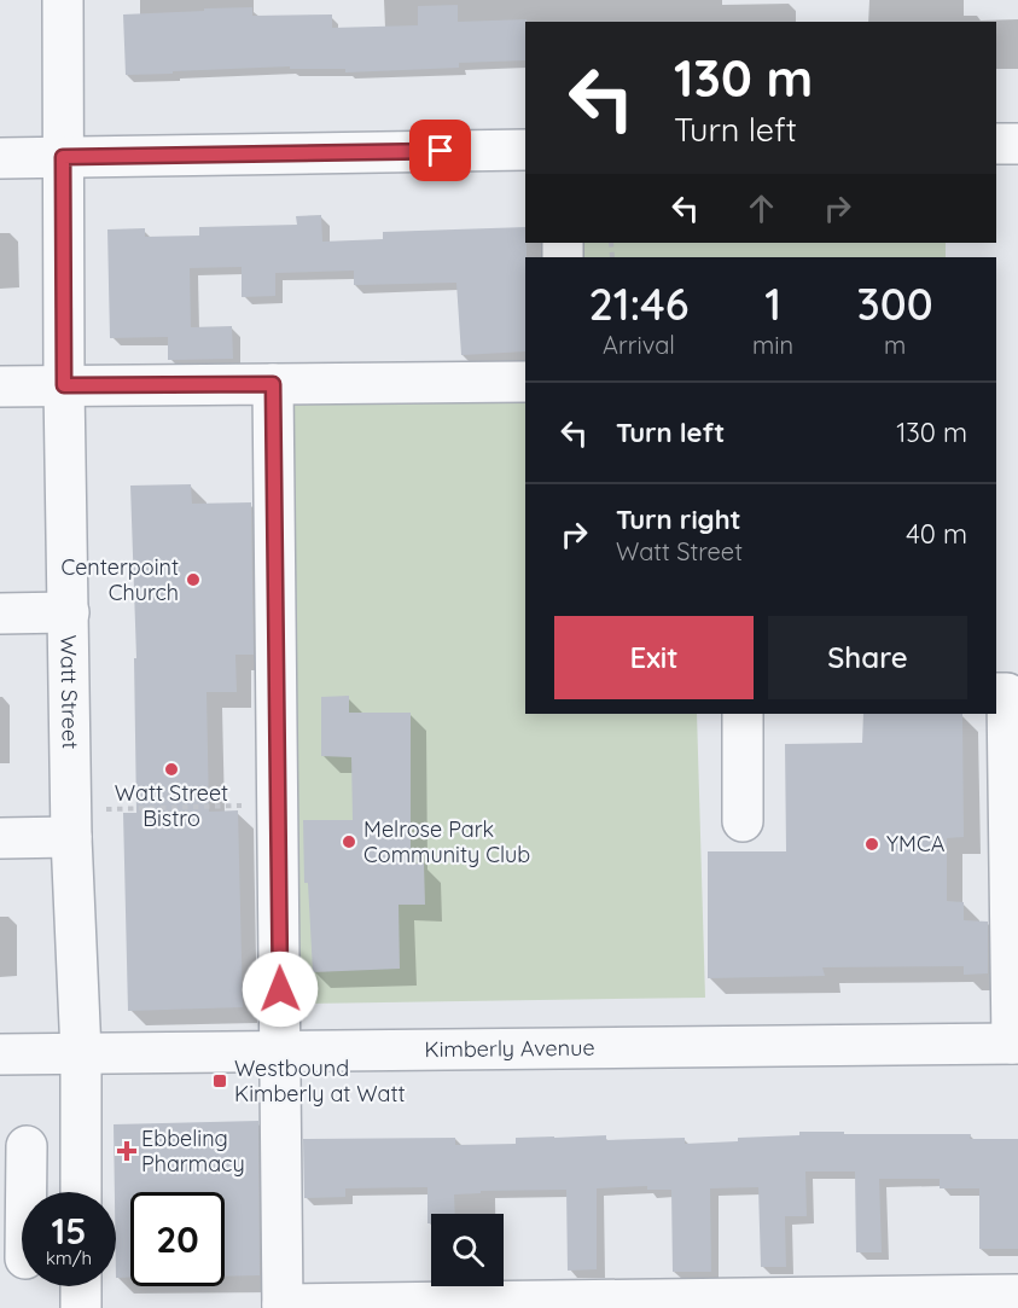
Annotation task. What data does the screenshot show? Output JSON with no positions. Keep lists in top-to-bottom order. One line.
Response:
{"streets":{"street":["Watt Street","Kimberly Avenue"]},"crossings":[["Watt Street","Kimberly Avenue"]],"places":{"other":["Centerpoint Church","Watt Street Bistro","Melrose Park Community Club","YMCA"],"transit":["Westbound Kimberly at Watt"],"health":["Ebbeling Pharmacy"]},"page":{"turn":["130 m","Turn left"],"eta":["21:46","Arrival","1","min","300","m"],"list":[{"name":"Turn left","value":"130 m"},{"name":"Turn right","note":"Watt Street","value":"40 m"}],"buttons":["Exit","Share"],"speed":"15 km/h","limit":"20"}}
